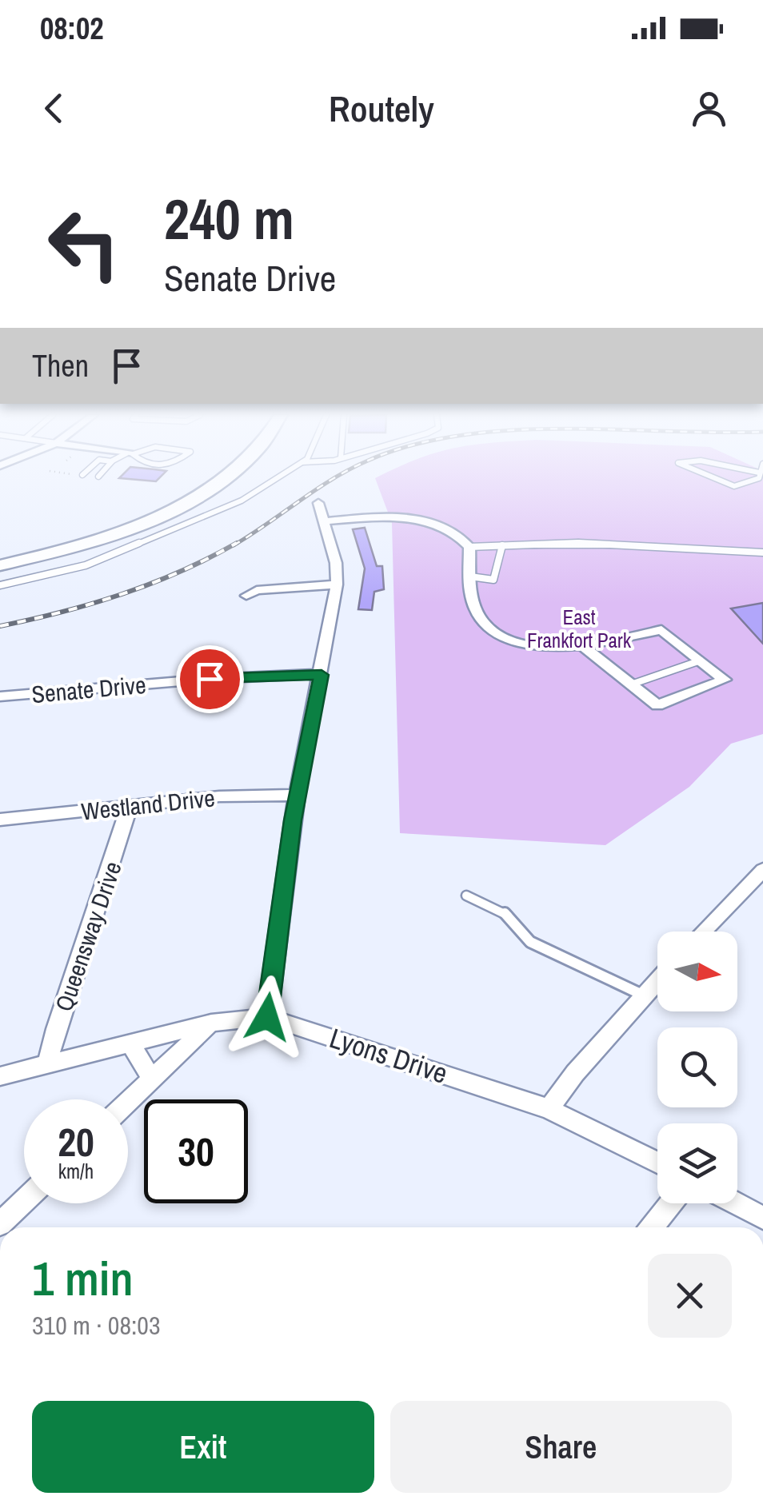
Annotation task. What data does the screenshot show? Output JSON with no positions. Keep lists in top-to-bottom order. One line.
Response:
{"streets":{"street":["Senate Drive","Westland Drive","Queensway Drive","Lyons Drive"]},"crossings":[["Westland Drive","Queensway Drive"],["Queensway Drive","Lyons Drive"]],"parks":["East Frankfort Park"],"north":"right","page":{"status":"08:02","header":"Routely","turn":["240 m","Senate Drive"],"then":"Then","speed":"20 km/h","limit":"30","heading":["1 min","310 m · 08:03"],"buttons":["Exit","Share"]}}
